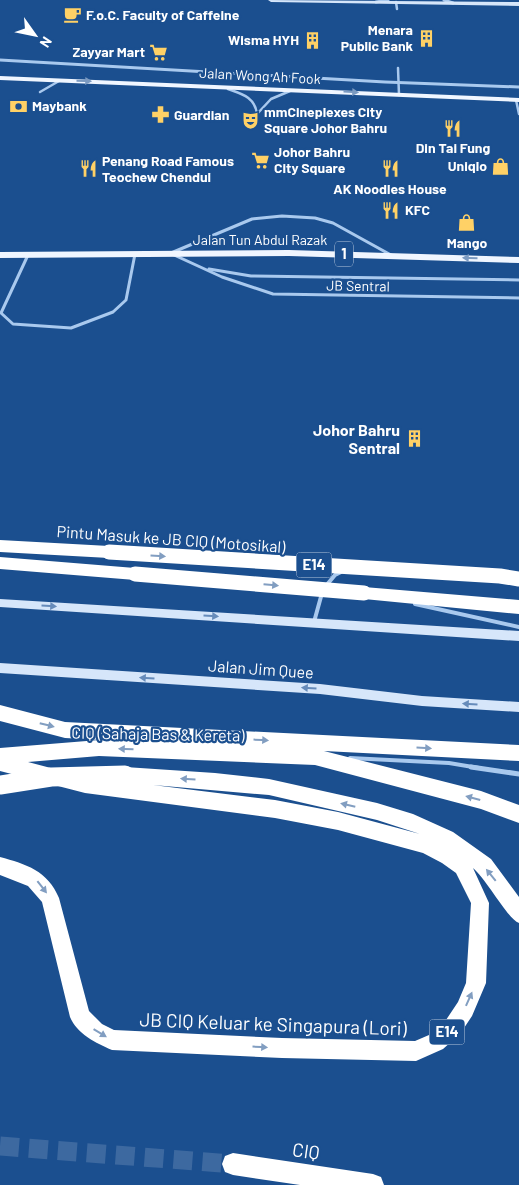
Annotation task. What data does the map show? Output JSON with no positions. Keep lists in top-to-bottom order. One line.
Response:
{"streets":{"highway":["Pintu Masuk ke JB CIQ (Motosikal)","E14","CIQ (Sahaja Bas & Kereta)","JB CIQ Keluar ke Singapura (Lori)","CIQ"],"main road":["Jalan Wong Ah Fook","Jalan Tun Abdul Razak","1","Jalan Jim Quee"],"lane":["JB Sentral"]},"crossings":[["Jalan Tun Abdul Razak","JB Sentral"]],"places":{"cafe":["F.o.C. Faculty of Caffeine"],"building":["Menara Public Bank","Wisma HYH","Johor Bahru Sentral"],"supermarket":["Zayyar Mart","Johor Bahru City Square"],"bank":["Maybank"],"pharmacy":["Guardian"],"theatre":["mmCineplexes City Square Johor Bahru"],"restaurant":["Din Tai Fung","Penang Road Famous Teochew Chendul","AK Noodles House","KFC"],"shop":["Uniqlo","Mango"]},"north":"bottom right"}
